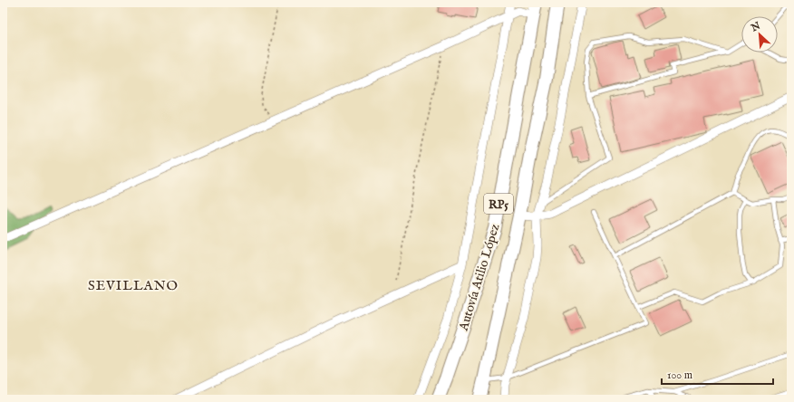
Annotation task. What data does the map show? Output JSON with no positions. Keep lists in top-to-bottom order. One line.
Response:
{"streets":{"main road":["RP5","Autovía Atilio López"]},"districts":["SEVILLANO"],"scale_bar":"100 m","north":"top left"}
